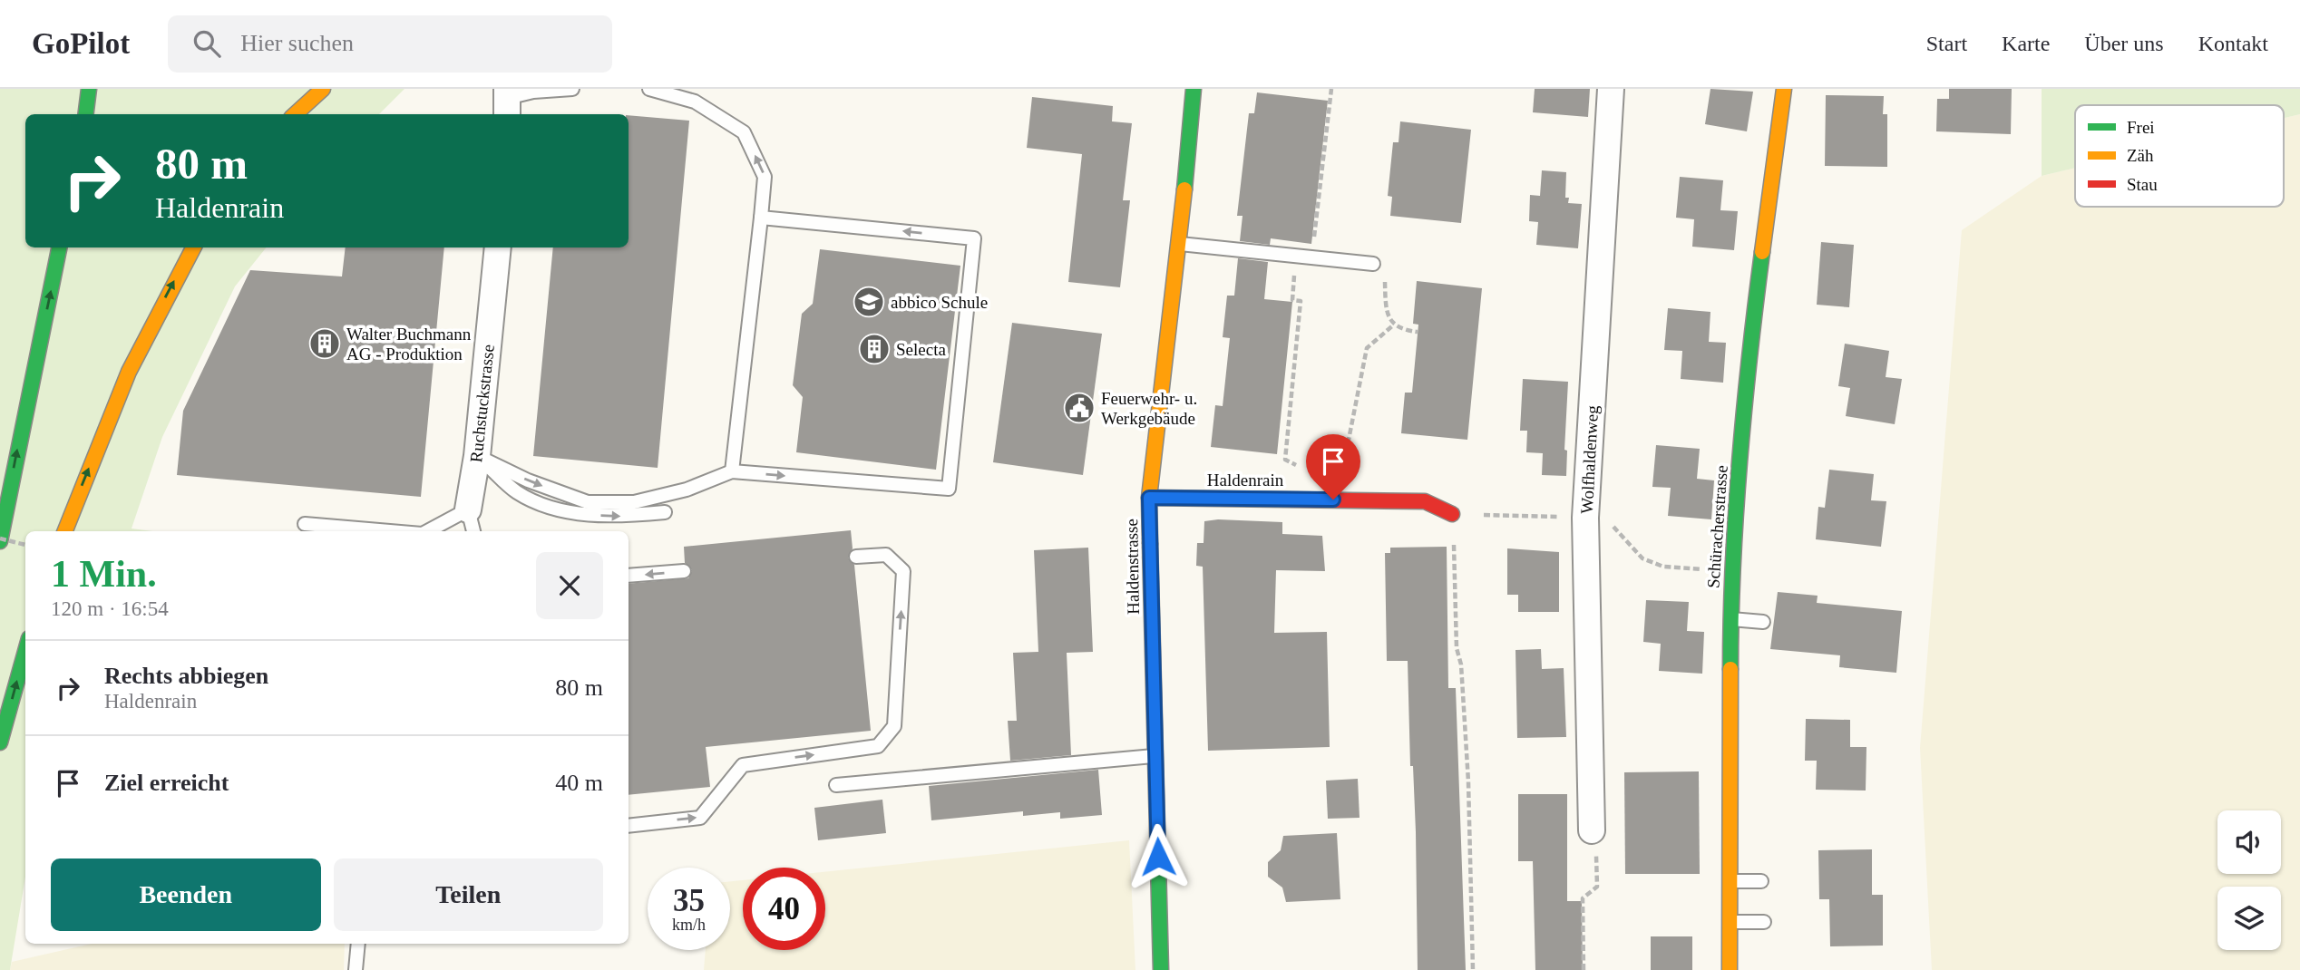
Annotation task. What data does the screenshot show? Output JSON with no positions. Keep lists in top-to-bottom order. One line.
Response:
{"streets":{"main road":["Haldenrain","Schüracherstrasse","Haldenstrasse"],"street":["Ruchstuckstrasse","Wolfhaldenweg"]},"crossings":[["Haldenrain","Haldenstrasse"]],"places":{"school or university":["abbico Schule"],"building":["Walter Buchmann AG - Produktion","Selecta"],"public building":["Feuerwehr- u. Werkgebäude"]},"legend":["Frei","Zäh","Stau"],"page":{"header":"GoPilot","search":"Hier suchen","nav":["Start","Karte","Über uns","Kontakt"],"turn":["80 m","Haldenrain"],"heading":["1 Min.","120 m · 16:54"],"list":[{"name":"Rechts abbiegen","note":"Haldenrain","value":"80 m"},{"name":"Ziel erreicht","value":"40 m"}],"buttons":["Beenden","Teilen"],"speed":"35 km/h","limit":"40"}}
